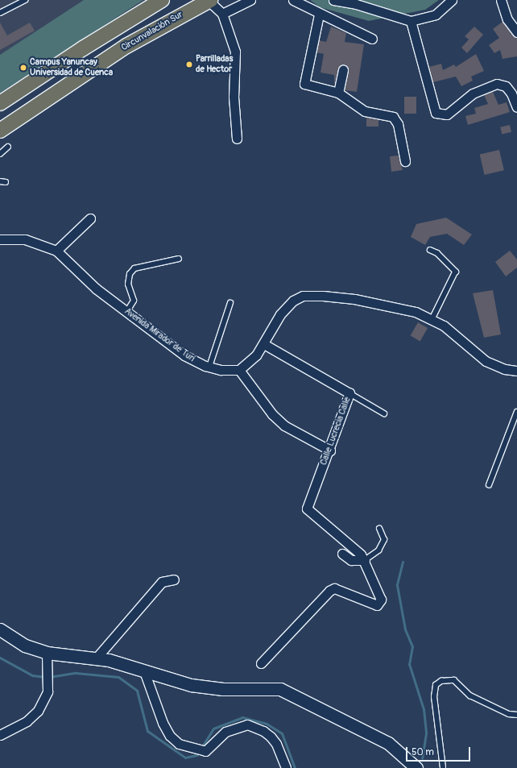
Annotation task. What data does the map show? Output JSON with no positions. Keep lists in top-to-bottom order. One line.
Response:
{"streets":{"highway":["Circunvalación Sur"],"street":["Avenida Mirador de Turi","Calle Lucrecia Calle"]},"places":["Parrilladas de Hector","Campus Yanuncay Universidad de Cuenca"],"scale_bar":"50 m"}
